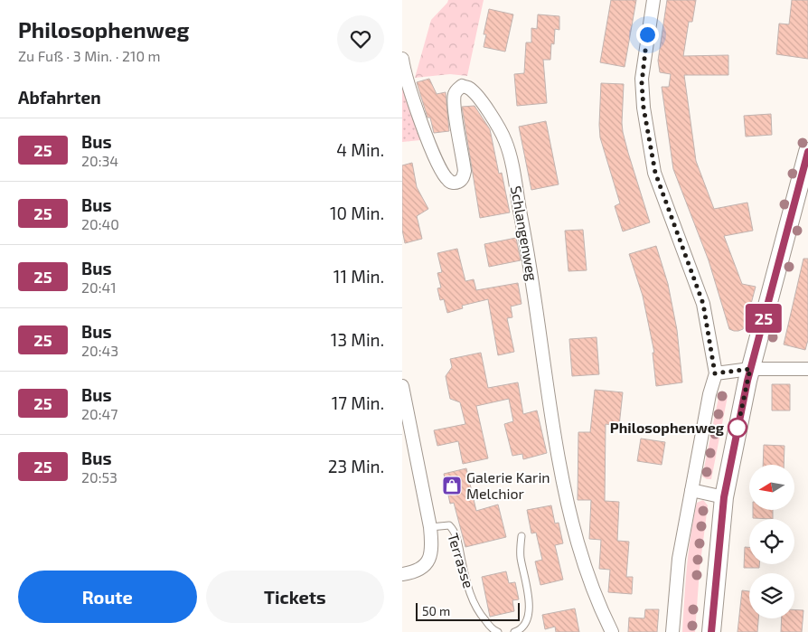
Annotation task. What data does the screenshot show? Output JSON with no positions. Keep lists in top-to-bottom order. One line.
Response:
{"streets":{"street":["Schlangenweg","Terrasse"]},"places":{"other":["Philosophenweg"],"shop":["Galerie Karin Melchior"]},"lines":["bus line 25"],"scale_bar":"50 m","north":"left","page":{"heading":[["Philosophenweg","Zu Fuß · 3 Min. · 210 m"],"Abfahrten"],"on_map":"25","list":[{"mark":"25","name":"Bus","note":"20:34","value":"4 Min."},{"mark":"25","name":"Bus","note":"20:40","value":"10 Min."},{"mark":"25","name":"Bus","note":"20:41","value":"11 Min."},{"mark":"25","name":"Bus","note":"20:43","value":"13 Min."},{"mark":"25","name":"Bus","note":"20:47","value":"17 Min."},{"mark":"25","name":"Bus","note":"20:53","value":"23 Min."}],"buttons":["Route","Tickets"],"scale":"50 m"}}
